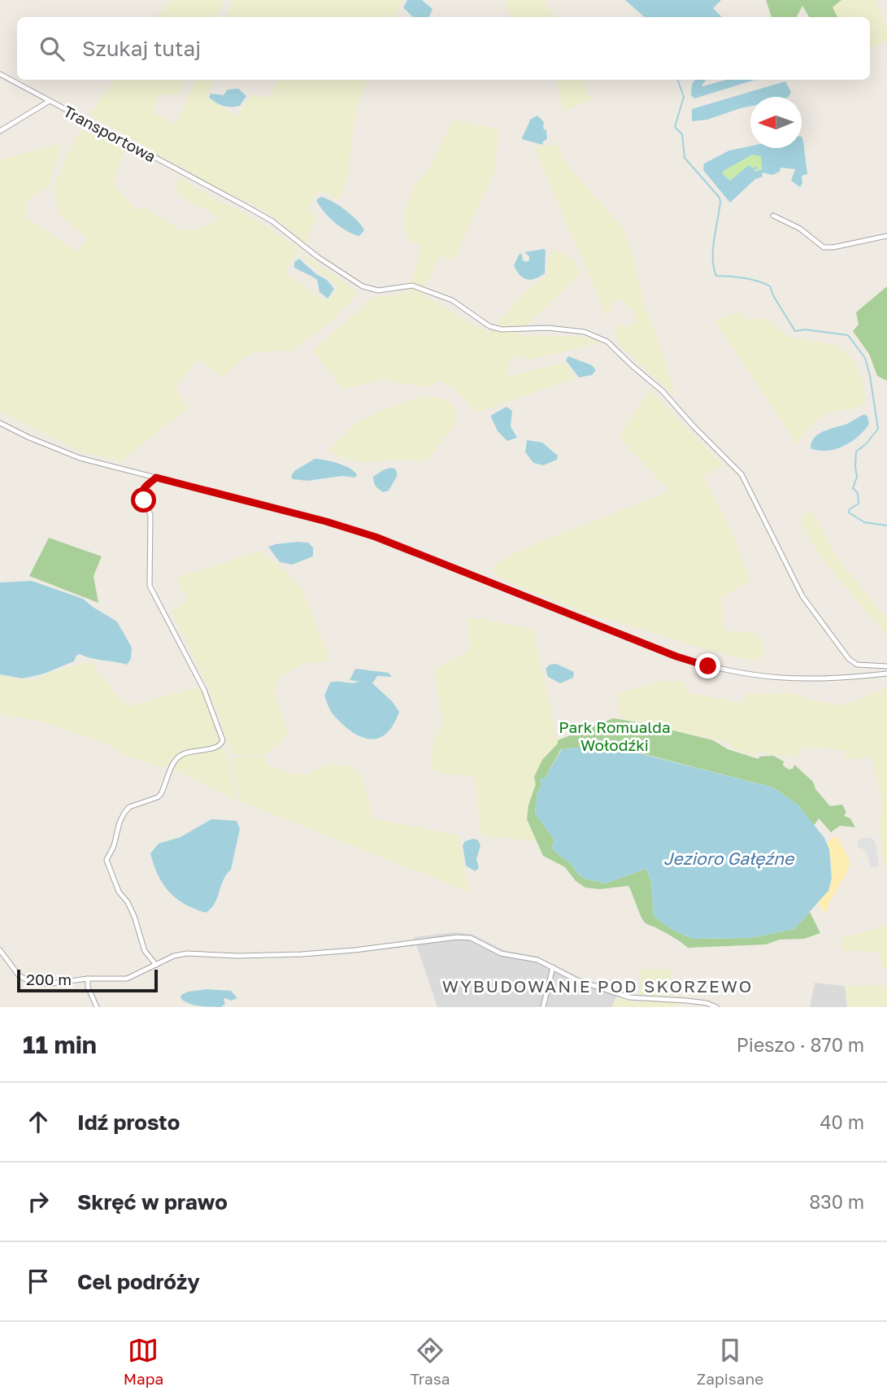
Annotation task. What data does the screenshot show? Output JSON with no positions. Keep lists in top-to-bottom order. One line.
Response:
{"streets":{"street":["Transportowa"]},"districts":["WYBUDOWANIE POD SKORZEWO"],"water":["Jezioro Gałęźne"],"parks":["Park Romualda Wołodźki"],"scale_bar":"200 m","north":"left","page":{"search":"Szukaj tutaj","scale":"200 m","heading":["11 min","Pieszo · 870 m"],"list":[["Idź prosto","40 m"],["Skręć w prawo","830 m"],"Cel podróży"],"nav":["Mapa","Trasa","Zapisane"]}}
